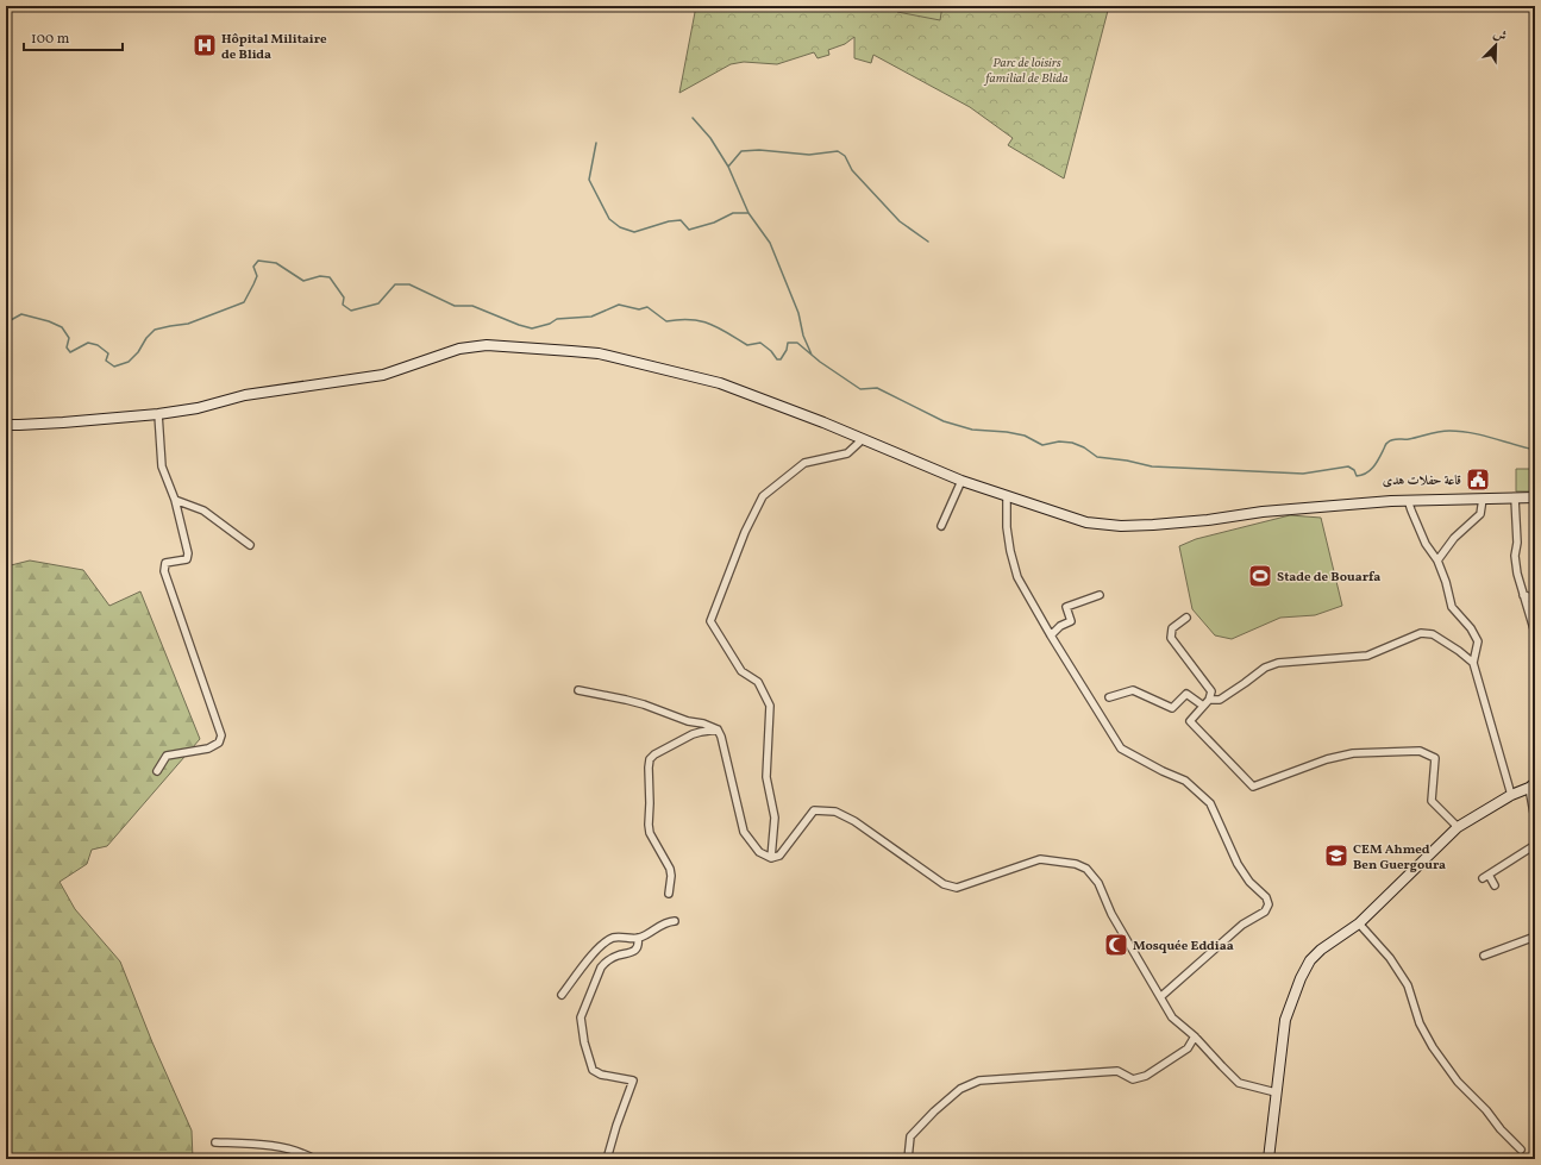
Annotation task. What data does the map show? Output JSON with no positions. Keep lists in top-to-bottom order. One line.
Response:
{"parks":["Parc de loisirs familial de Blida"],"places":{"hospital":["Hôpital Militaire de Blida"],"public building":["قاعة حفلات هدى"],"sports":["Stade de Bouarfa"],"school or university":["CEM Ahmed Ben Guergoura"],"mosque":["Mosquée Eddiaa"]},"scale_bar":"100 m","north":"top right"}
